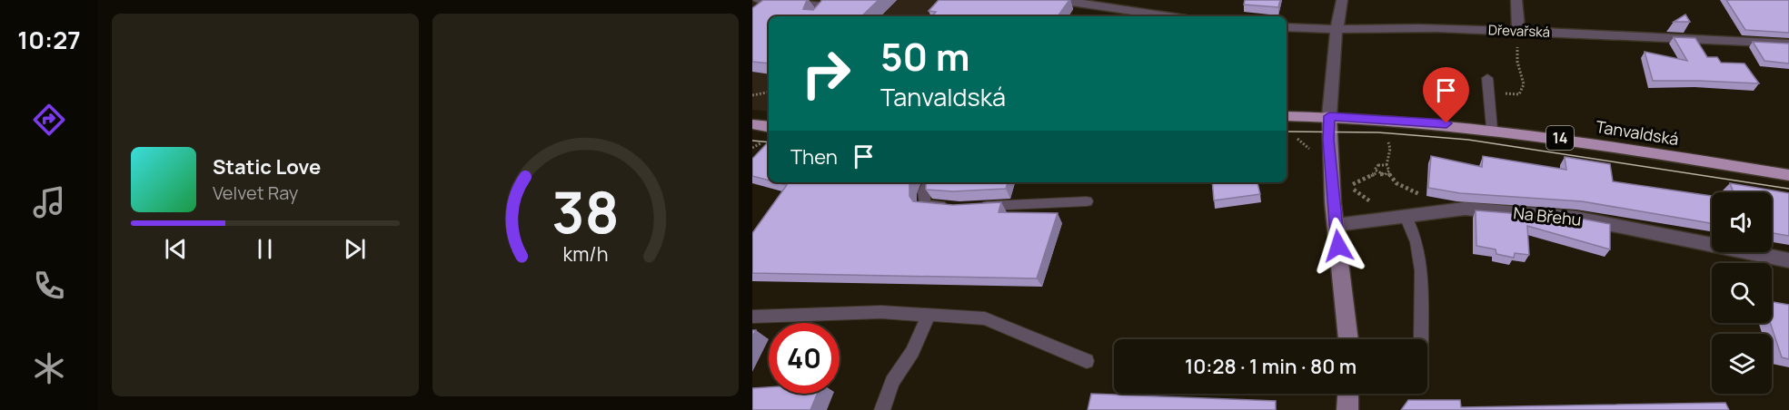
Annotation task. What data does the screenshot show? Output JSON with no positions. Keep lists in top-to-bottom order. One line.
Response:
{"streets":{"main road":["Tanvaldská","14"],"street":["Dřevařská","Na Břehu"]},"page":{"tabs":"10:27","turn":["50 m","Tanvaldská"],"then":"Then","song":["Static Love","Velvet Ray"],"limit":"40","trip":"10:28 · 1 min · 80 m","gauge":["38","km/h"]}}
